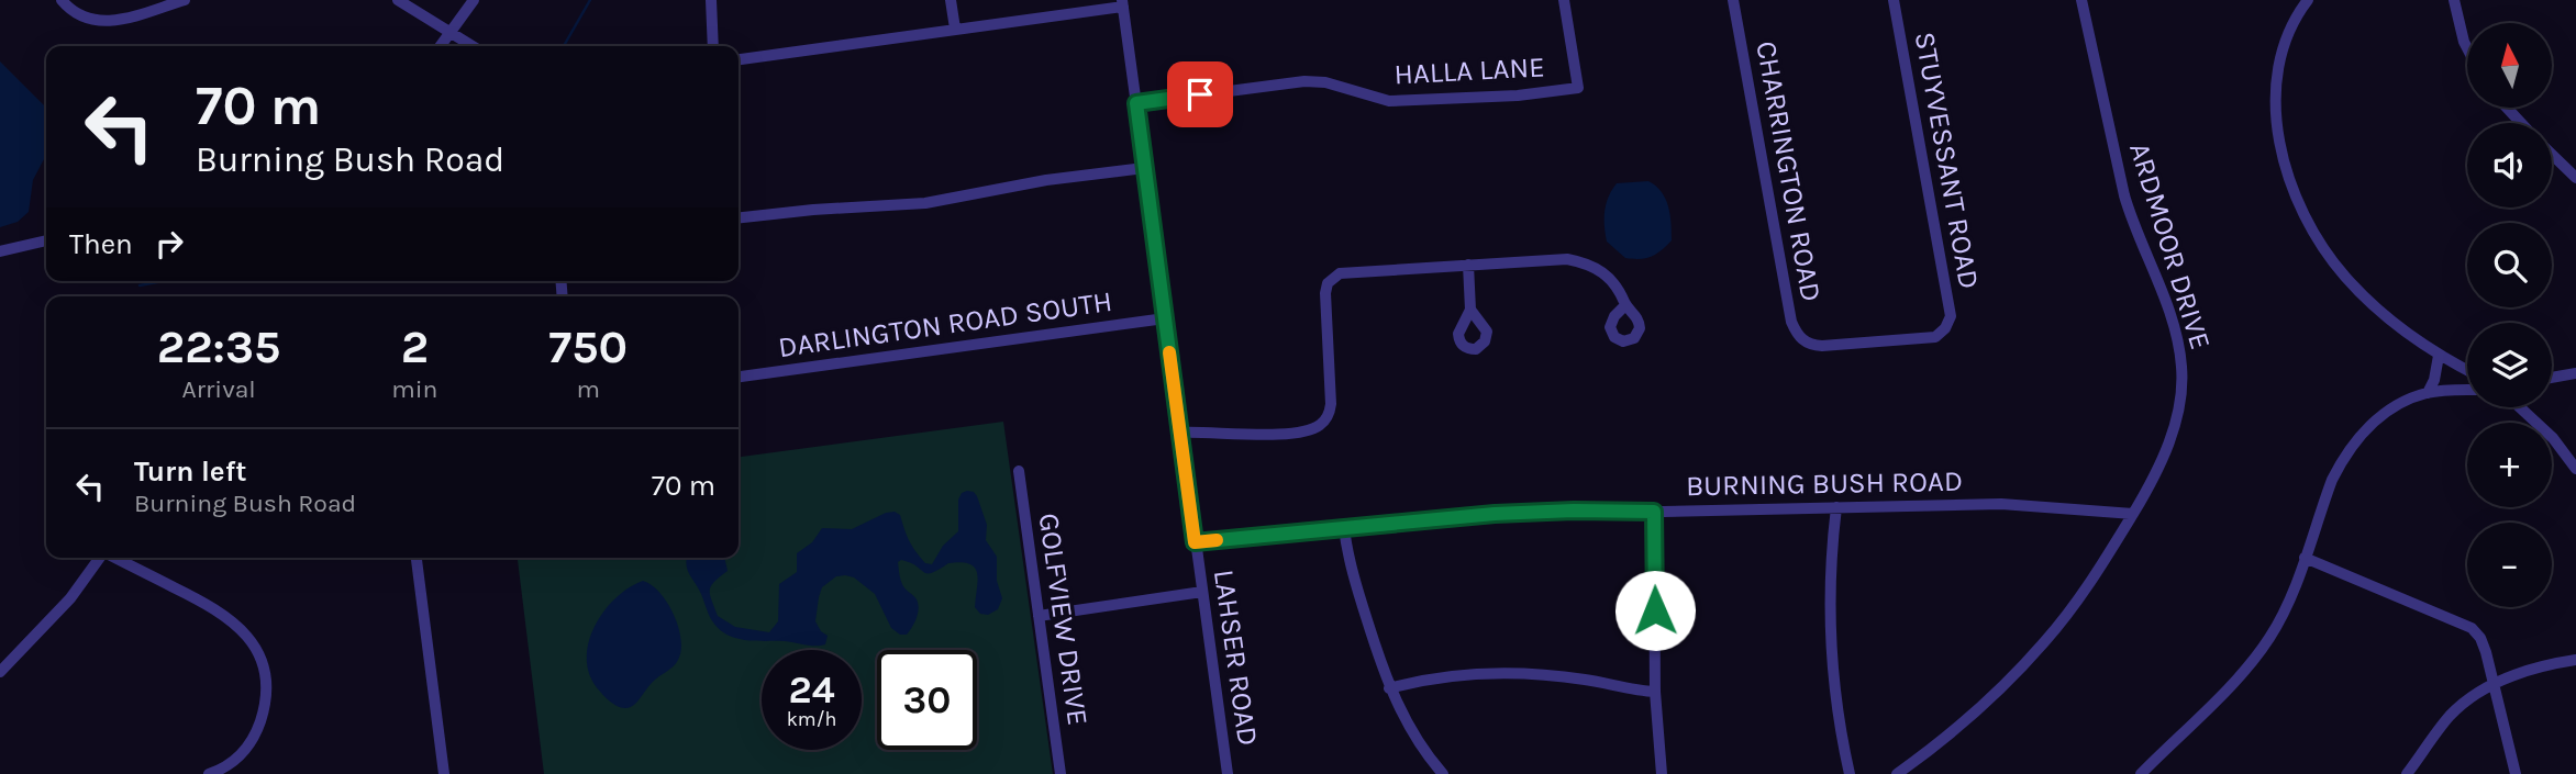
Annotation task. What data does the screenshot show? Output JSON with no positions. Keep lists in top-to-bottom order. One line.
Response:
{"streets":{"street":["HALLA LANE","STUYVESSANT ROAD","CHARRINGTON ROAD","ARDMOOR DRIVE","DARLINGTON ROAD SOUTH","BURNING BUSH ROAD","GOLFVIEW DRIVE","LAHSER ROAD"]},"crossings":[["HALLA LANE","LAHSER ROAD"],["STUYVESSANT ROAD","CHARRINGTON ROAD"],["ARDMOOR DRIVE","BURNING BUSH ROAD"],["DARLINGTON ROAD SOUTH","LAHSER ROAD"],["BURNING BUSH ROAD","LAHSER ROAD"]],"north":"top","page":{"map_buttons":["+","−"],"turn":["70 m","Burning Bush Road"],"then":"Then","eta":["22:35","Arrival","2","min","750","m"],"list":[{"name":"Turn left","note":"Burning Bush Road","value":"70 m"}],"speed":"24 km/h","limit":"30"}}
